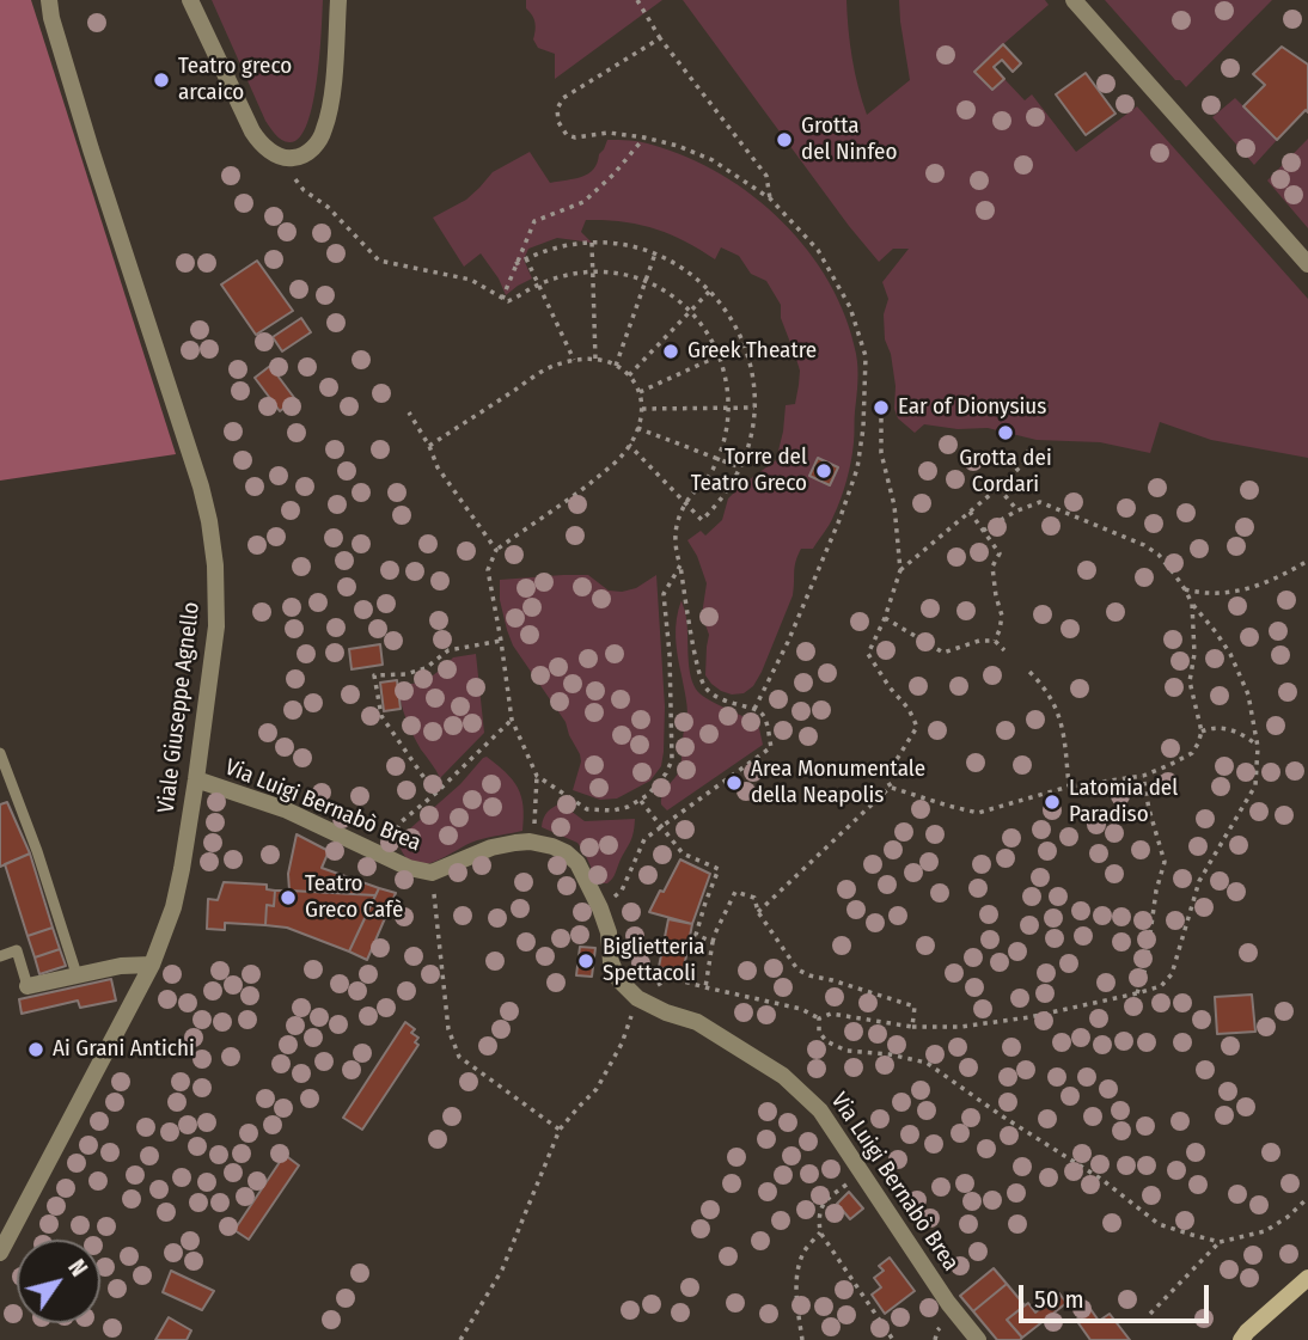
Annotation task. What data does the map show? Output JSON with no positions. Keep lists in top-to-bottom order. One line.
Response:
{"streets":{"street":["Viale Giuseppe Agnello","Via Luigi Bernabò Brea"]},"crossings":[["Viale Giuseppe Agnello","Via Luigi Bernabò Brea"]],"places":["Teatro greco arcaico","Grotta del Ninfeo","Greek Theatre","Ear of Dionysius","Grotta dei Cordari","Torre del Teatro Greco","Area Monumentale della Neapolis","Latomia del Paradiso","Teatro Greco Cafè","Biglietteria Spettacoli","Ai Grani Antichi"],"scale_bar":"50 m","north":"top right"}
